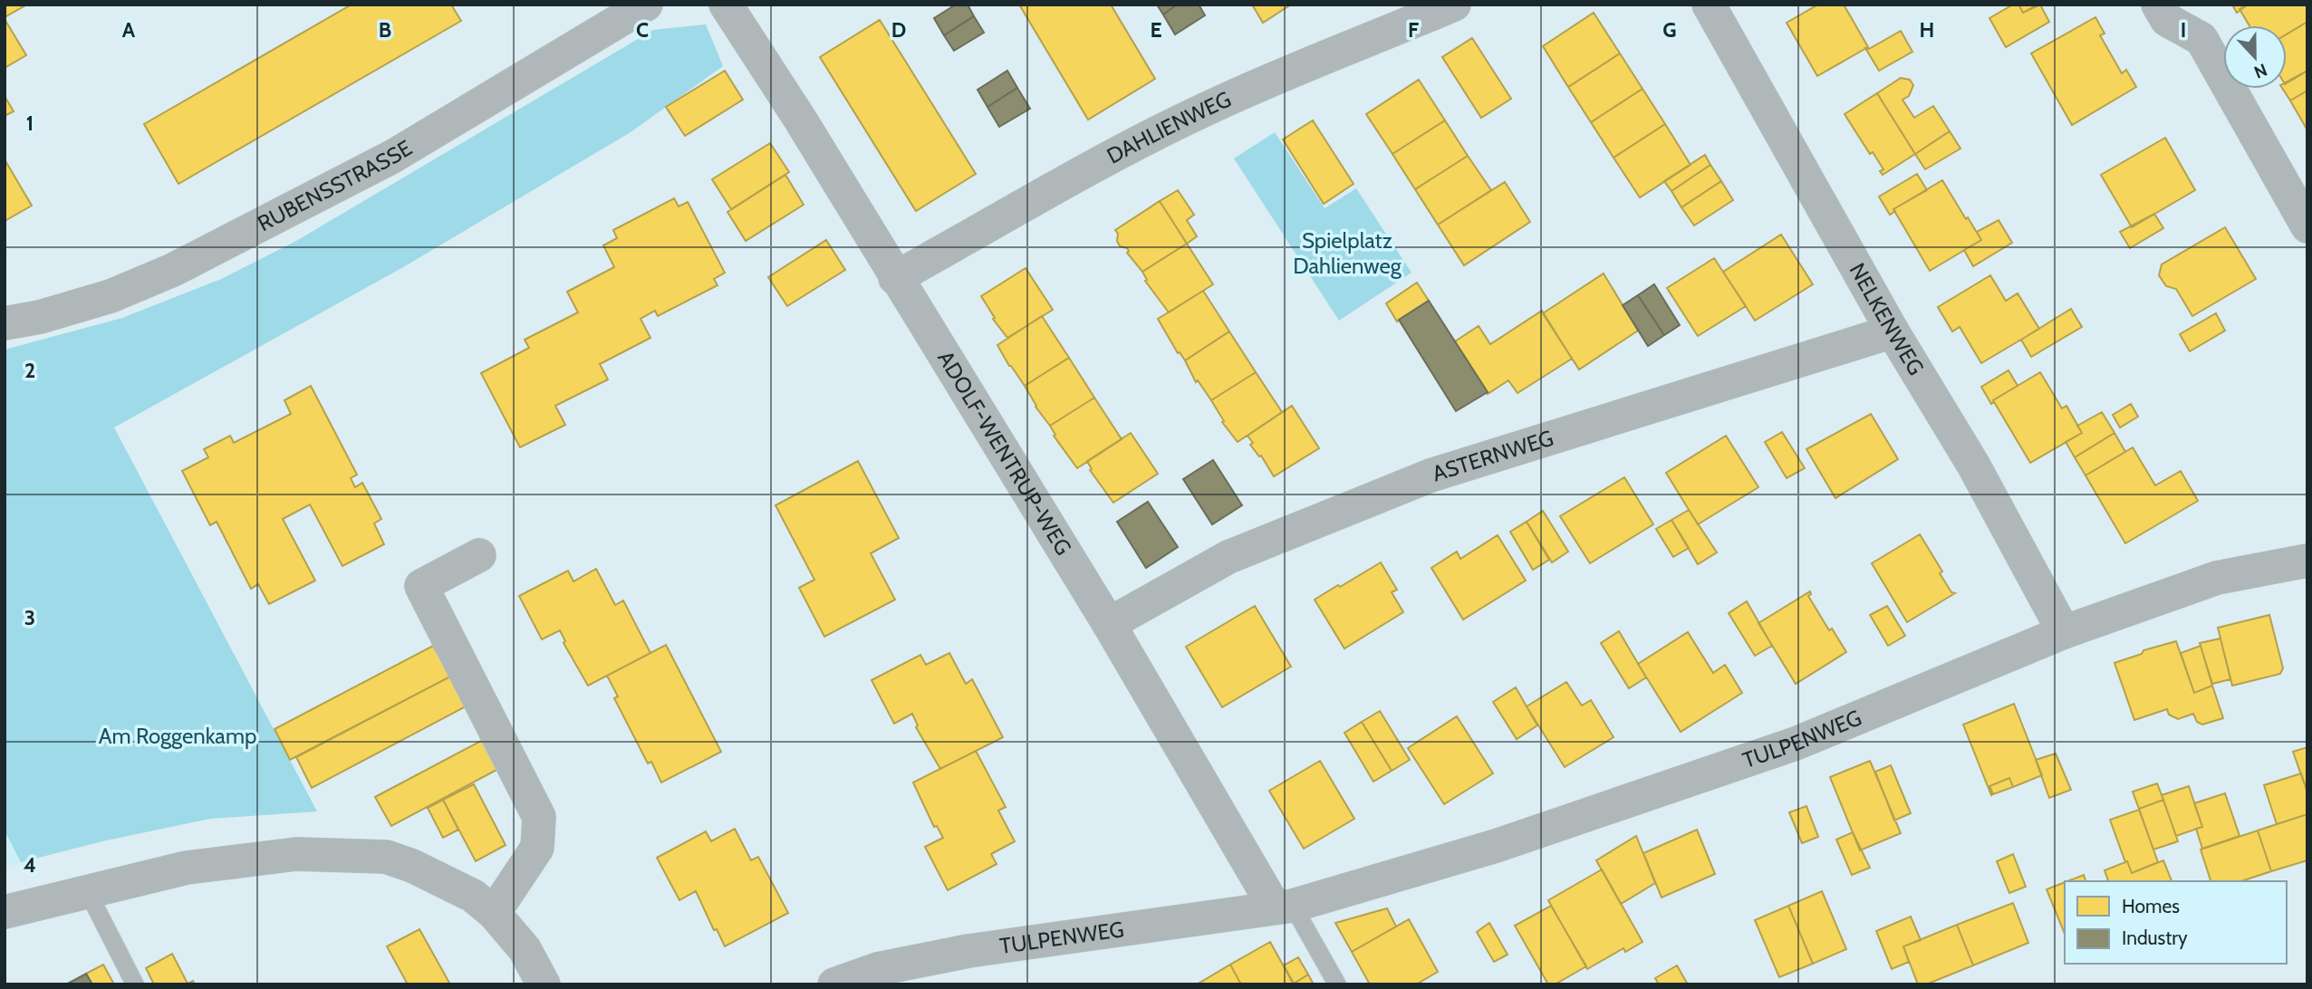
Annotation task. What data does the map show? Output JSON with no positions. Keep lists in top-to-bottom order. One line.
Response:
{"streets":{"street":["DAHLIENWEG","RUBENSSTRASSE","NELKENWEG","ADOLF-WENTRUP-WEG","ASTERNWEG","TULPENWEG"]},"crossings":[["DAHLIENWEG","ADOLF-WENTRUP-WEG"],["NELKENWEG","ASTERNWEG"],["NELKENWEG","TULPENWEG"],["ADOLF-WENTRUP-WEG","ASTERNWEG"],["ADOLF-WENTRUP-WEG","TULPENWEG"]],"parks":["Spielplatz Dahlienweg","Am Roggenkamp"],"legend":["Homes","Industry"],"north":"bottom","grid":{"columns":["A","B","C","D","E","F","G","H","I"],"rows":["1","2","3","4"]}}
